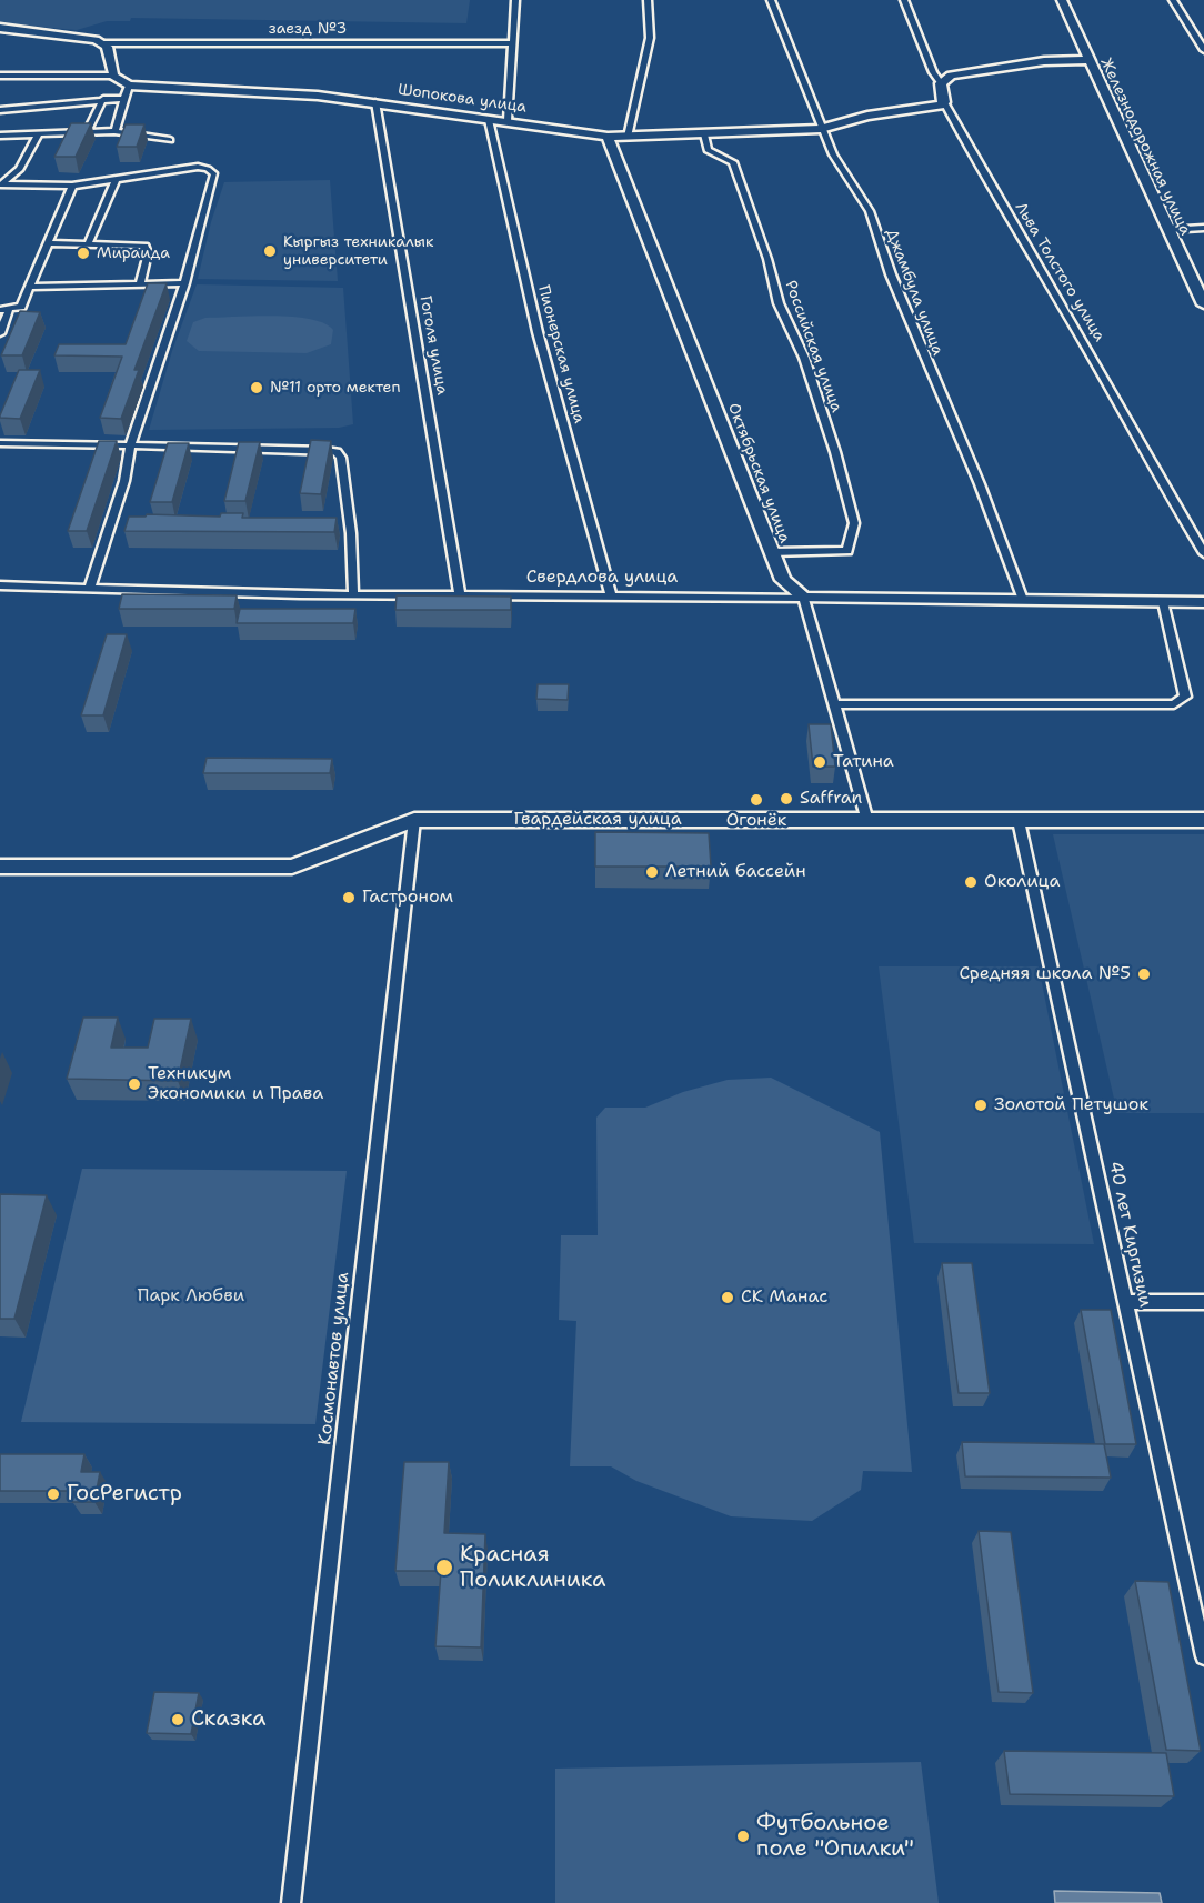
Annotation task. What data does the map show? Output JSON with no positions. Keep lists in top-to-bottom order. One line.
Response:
{"streets":{"street":["заезд №3","Шопокова улица","Железнодорожная улица","Льва Толстого улица","Джамбула улица","Гоголя улица","Российская улица","Пионерская улица","Октябрьская улица","Свердлова улица","Гвардейская улица","40 лет Киргизии","Космонавтов улица"]},"crossings":[["Шопокова улица","Льва Толстого улица"],["Шопокова улица","Джамбула улица"],["Шопокова улица","Гоголя улица"],["Шопокова улица","Российская улица"],["Шопокова улица","Пионерская улица"],["Шопокова улица","Октябрьская улица"],["Джамбула улица","Свердлова улица"],["Гоголя улица","Свердлова улица"],["Российская улица","Октябрьская улица"],["Пионерская улица","Свердлова улица"],["Октябрьская улица","Свердлова улица"],["Гвардейская улица","40 лет Киргизии"],["Гвардейская улица","Космонавтов улица"]],"parks":["Парк Любви"],"places":["Кыргыз техникалык университети","Мираида","№11 орто мектеп","Татина","Saffran","Огонёк","Летний бассейн","Околица","Гастроном","Средняя школа №5","Техникум Экономики и Права","Золотой Петушок","СК Манас","ГосРегистр","Красная Поликлиника","Сказка","Футбольное поле \"Опилки\""]}
